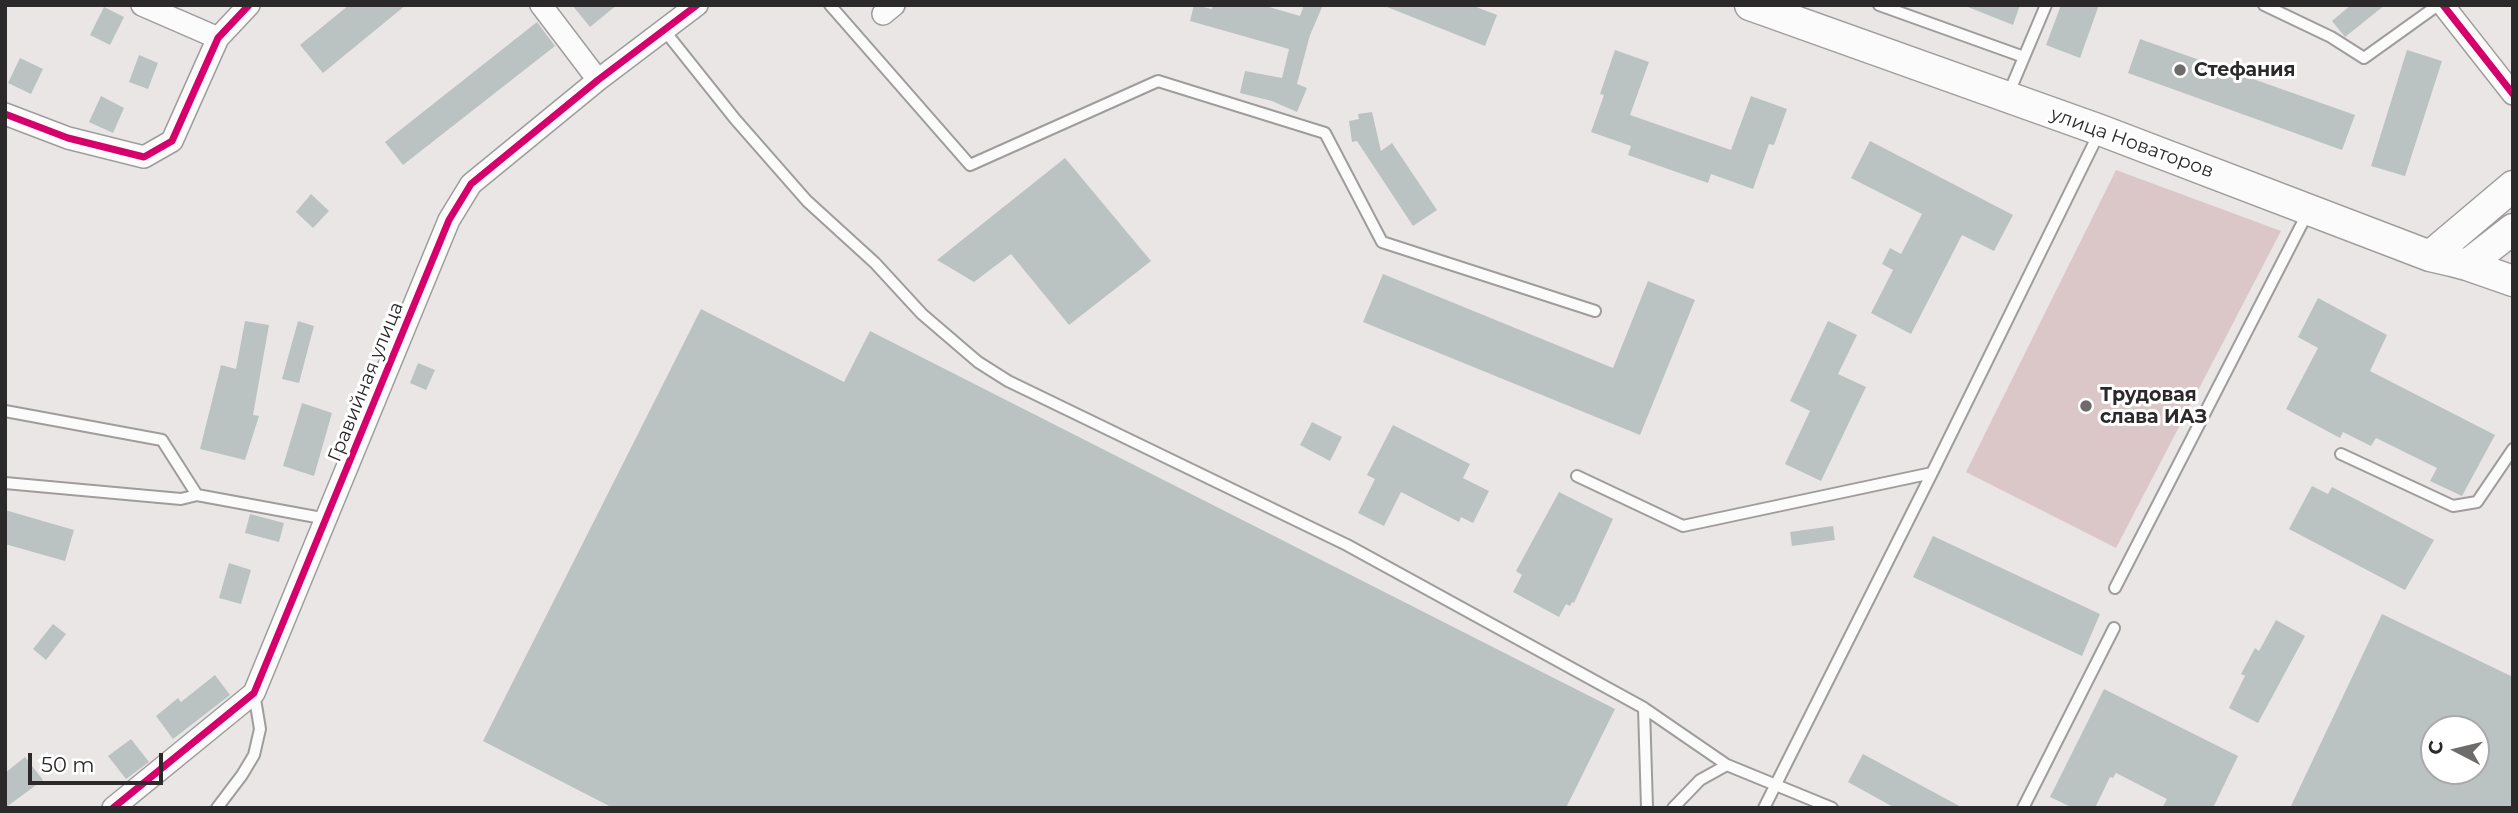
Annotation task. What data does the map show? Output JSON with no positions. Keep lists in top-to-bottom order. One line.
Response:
{"streets":{"main road":["улица Новаторов"],"street":["Гравийная улица"]},"places":["Стефания","Трудовая слава ИАЗ"],"scale_bar":"50 m","north":"left"}
